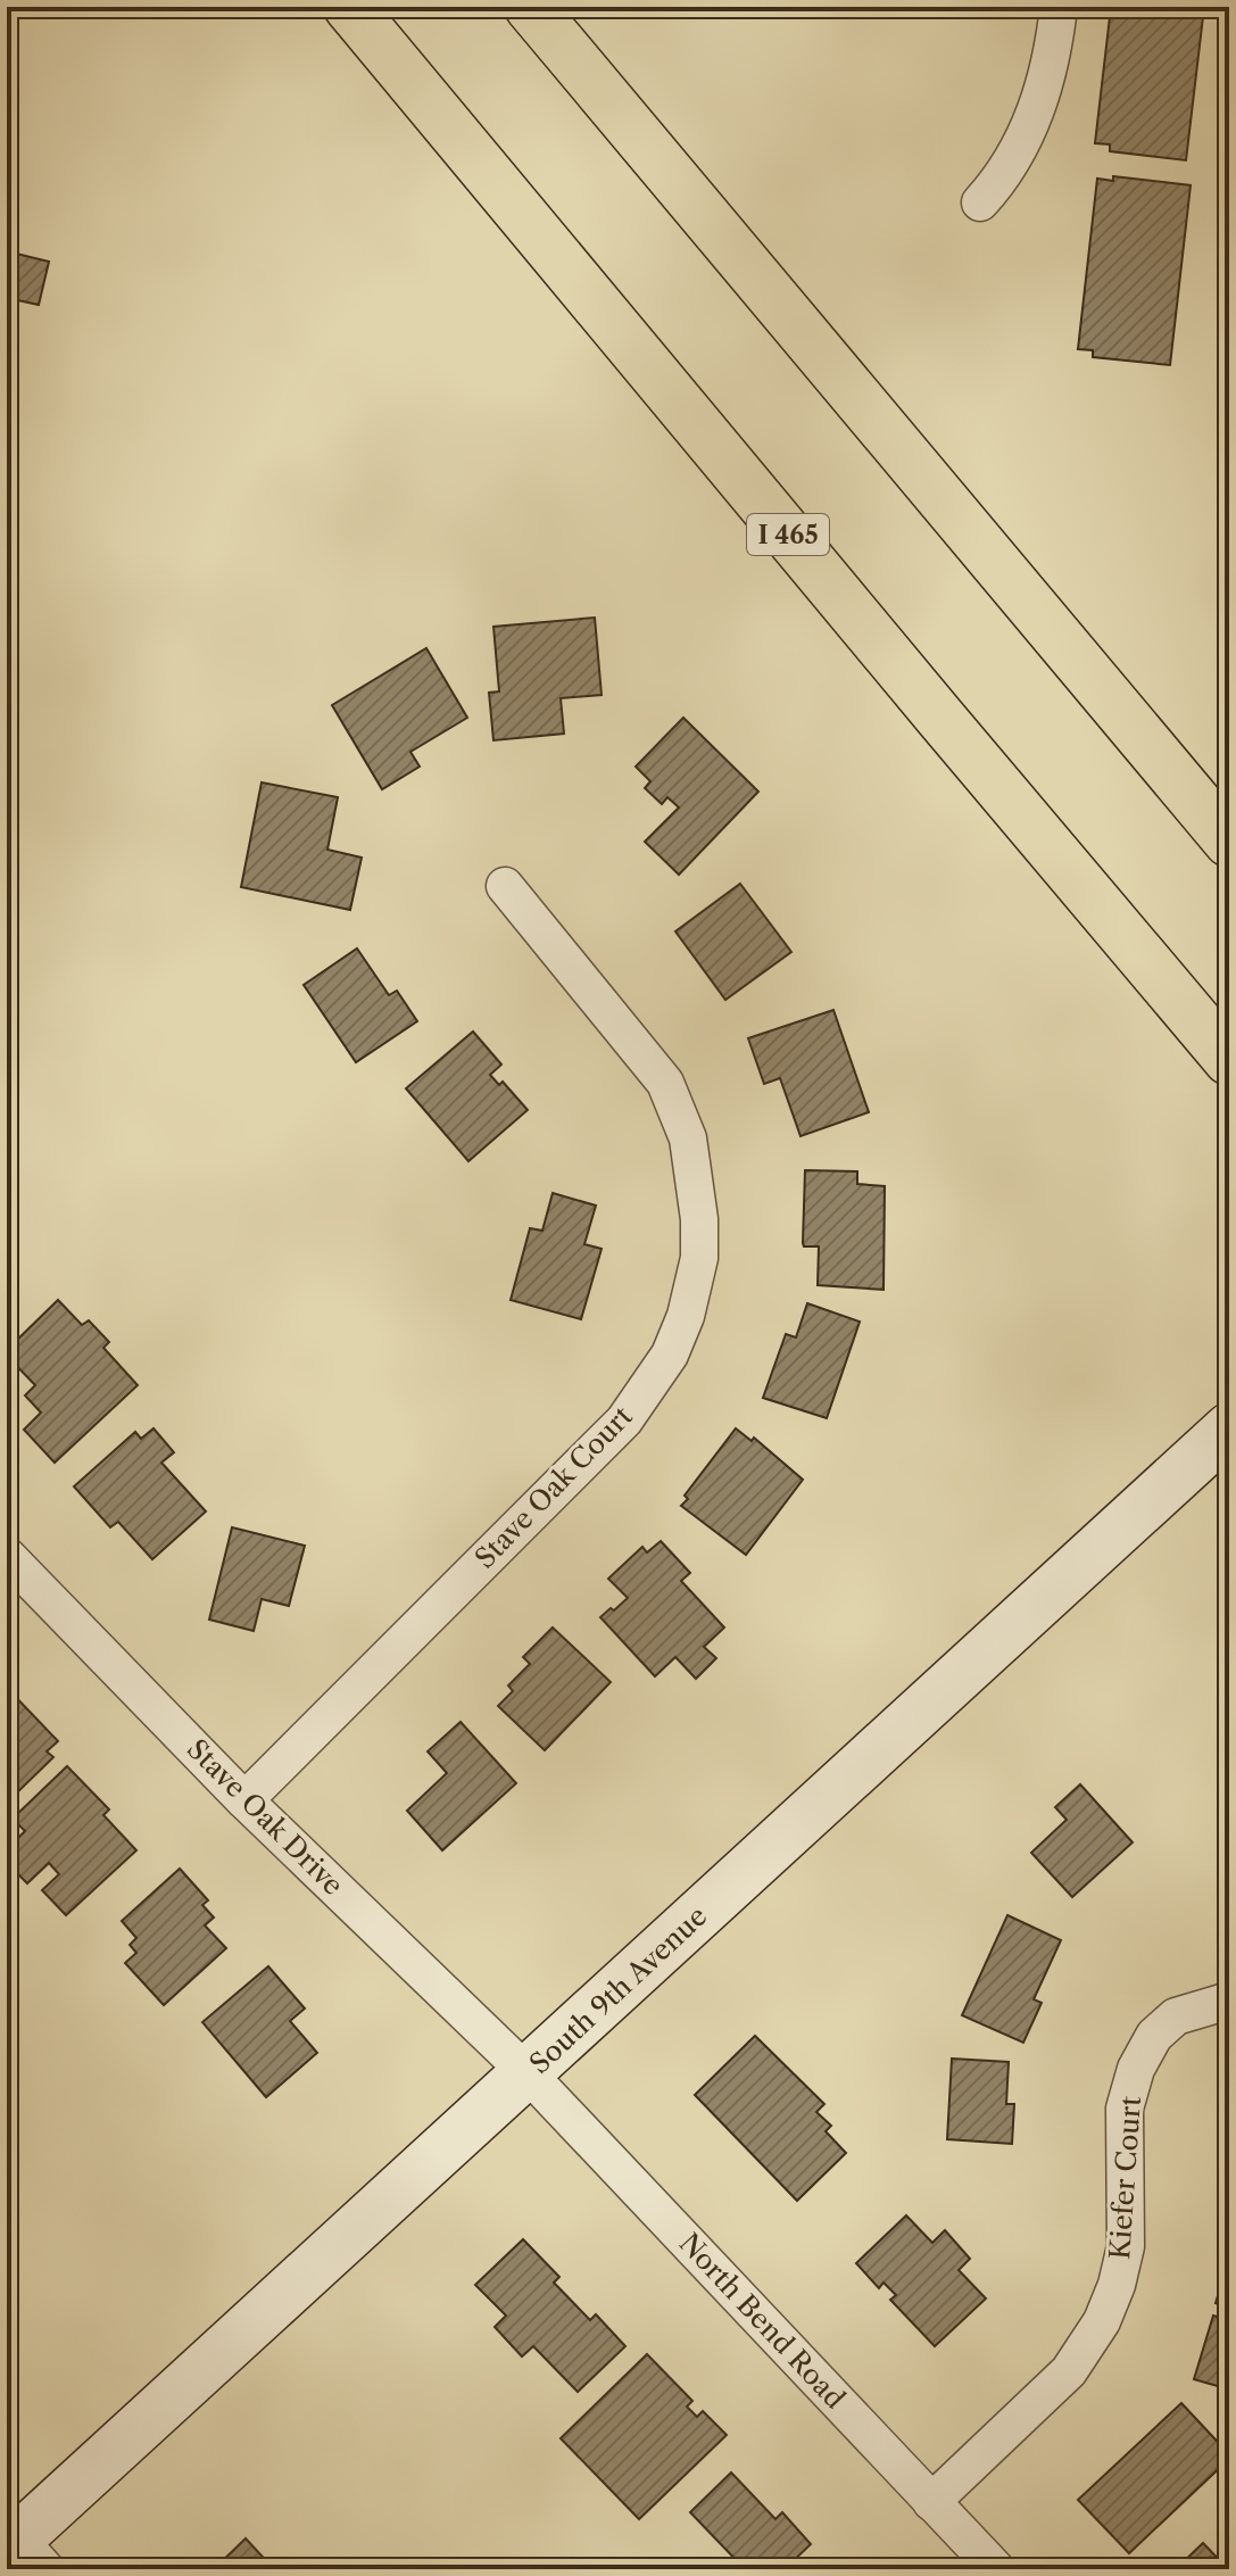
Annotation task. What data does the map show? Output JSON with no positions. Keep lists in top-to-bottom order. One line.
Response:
{"streets":{"highway":["I 465"],"street":["Stave Oak Court","Stave Oak Drive","South 9th Avenue","Kiefer Court","North Bend Road"]},"crossings":[["Stave Oak Court","Stave Oak Drive"],["Stave Oak Drive","South 9th Avenue"],["Stave Oak Drive","North Bend Road"],["South 9th Avenue","North Bend Road"],["Kiefer Court","North Bend Road"]]}
